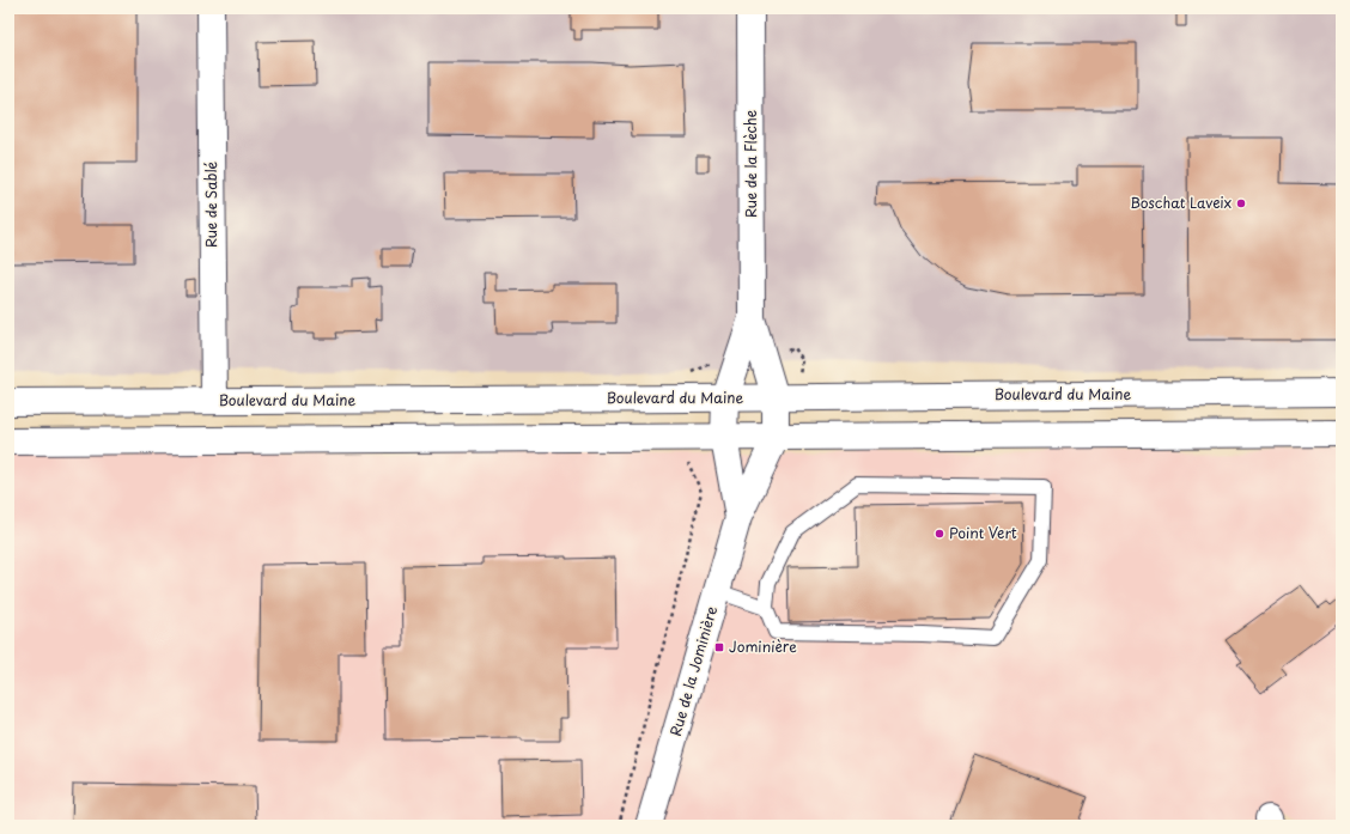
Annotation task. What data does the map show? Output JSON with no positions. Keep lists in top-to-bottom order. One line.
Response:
{"streets":{"main road":["Rue de la Flèche","Rue de Sablé","Boulevard du Maine","Rue de la Jominière"]},"crossings":[["Rue de Sablé","Boulevard du Maine"]],"places":{"other":["Boschat Laveix","Point Vert"],"transit":["Jominière"]}}
